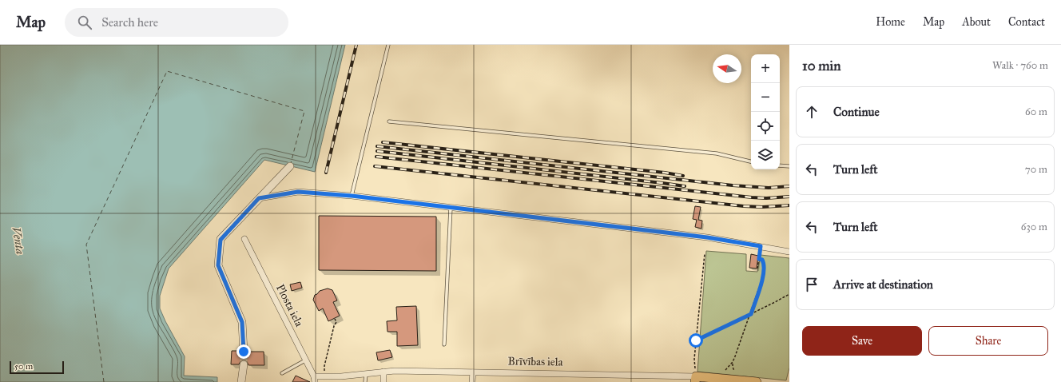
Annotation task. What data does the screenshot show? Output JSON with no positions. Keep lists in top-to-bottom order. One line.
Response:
{"streets":{"main road":["Brīvības iela"],"street":["Plosta iela"]},"crossings":[["Plosta iela","Brīvības iela"]],"water":["Venta"],"scale_bar":"50 m","north":"left","page":{"header":"Map","search":"Search here","nav":["Home","Map","About","Contact"],"heading":["10 min","Walk · 760 m"],"map_buttons":["+","−"],"list":[["Continue","60 m"],["Turn left","70 m"],["Turn left","630 m"],"Arrive at destination"],"buttons":["Save","Share"],"scale":"50 m"}}
